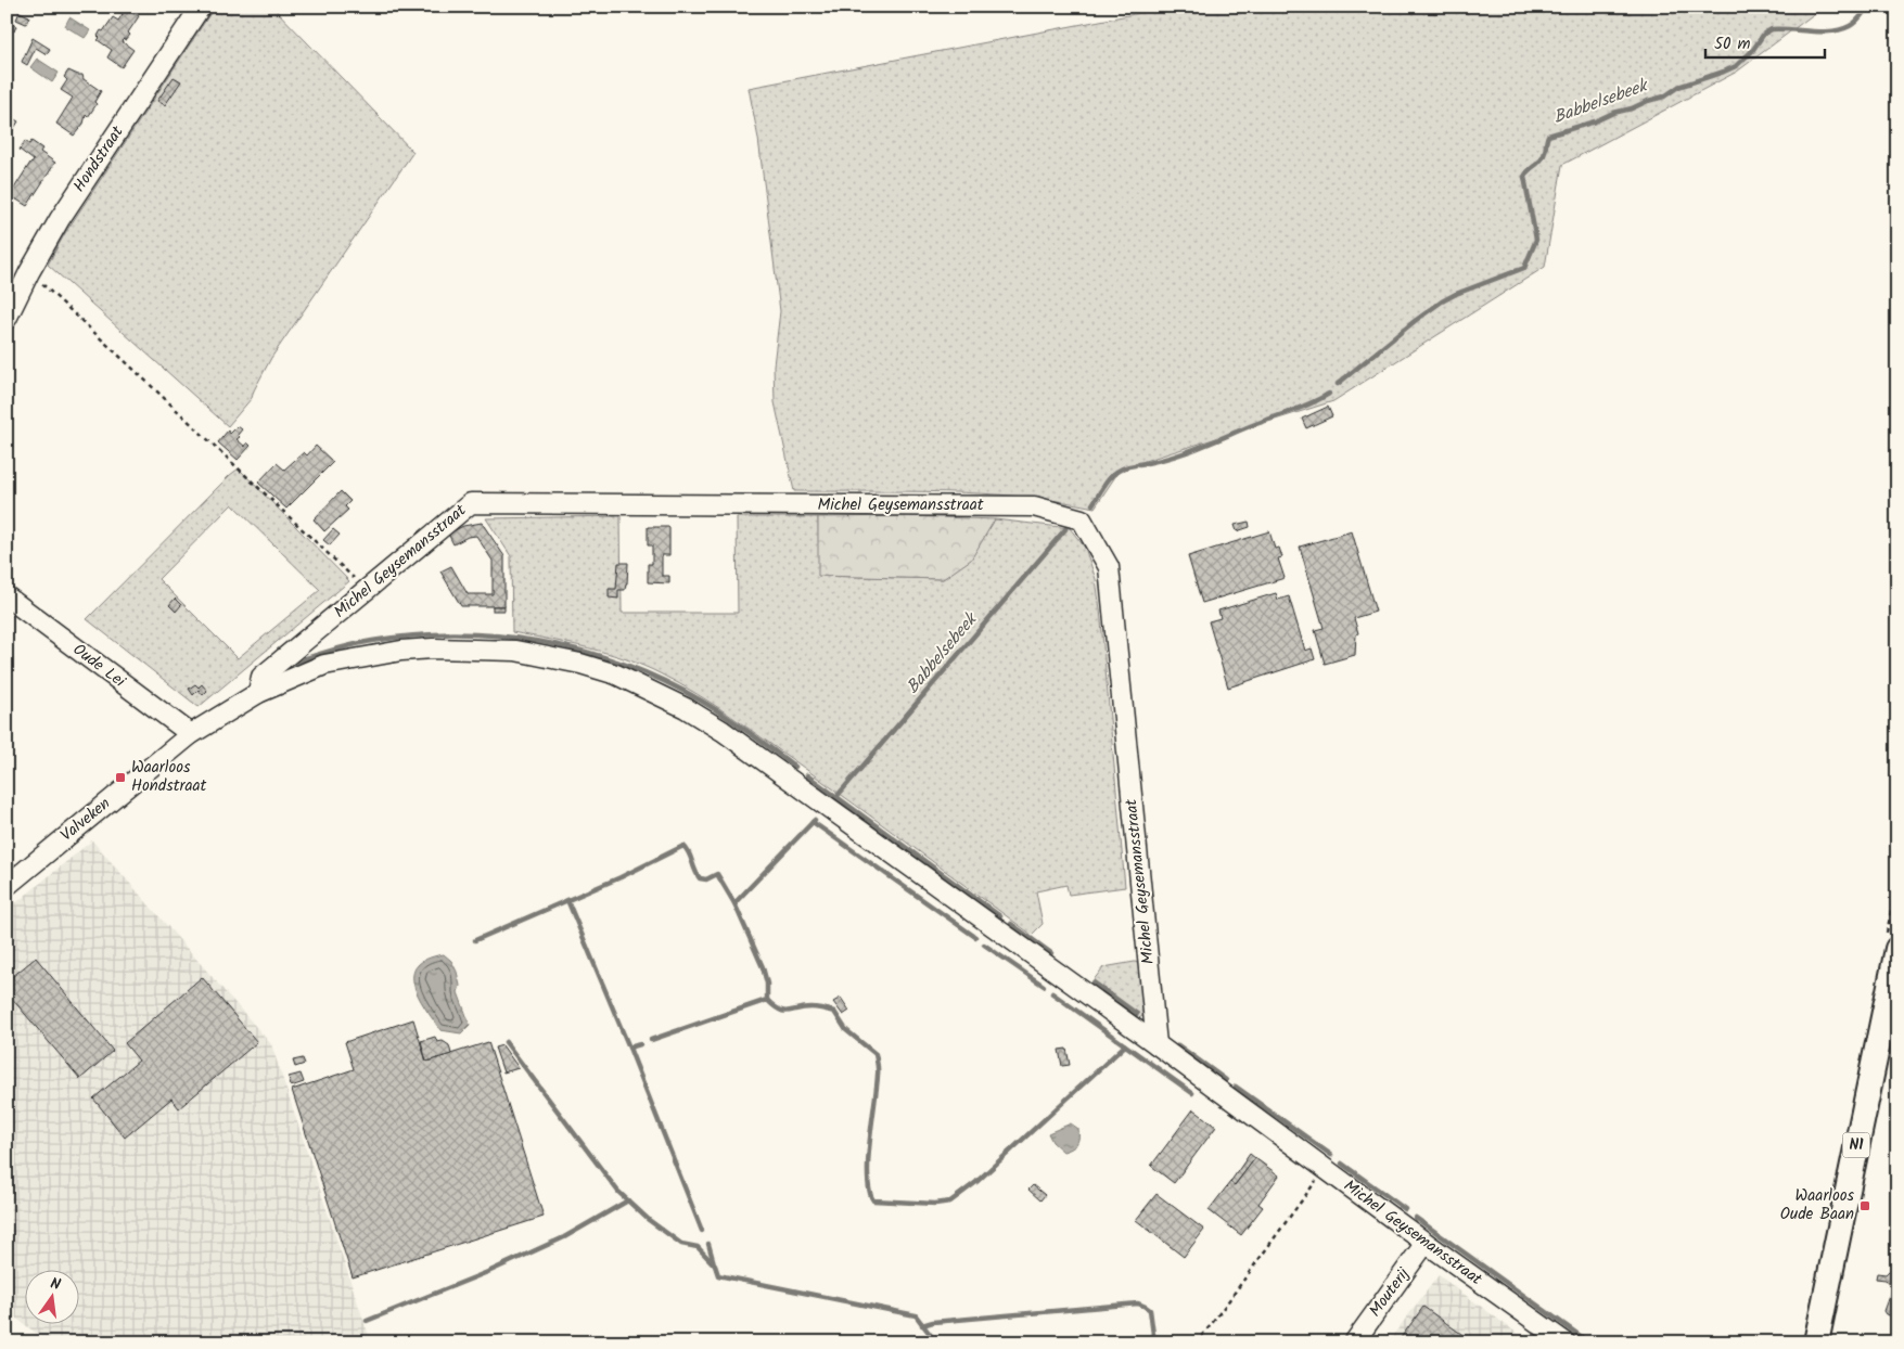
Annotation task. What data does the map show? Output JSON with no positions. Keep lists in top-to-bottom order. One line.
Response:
{"streets":{"main road":["N1"],"street":["Hondstraat","Michel Geysemansstraat","Oude Lei","Valveken","Mouterij"]},"crossings":[["Michel Geysemansstraat","Oude Lei"],["Michel Geysemansstraat","Valveken"],["Michel Geysemansstraat","Mouterij"],["Oude Lei","Valveken"]],"water":["Babbelsebeek"],"places":{"transit":["Waarloos Hondstraat","Waarloos Oude Baan"]},"scale_bar":"50 m","north":"top"}
